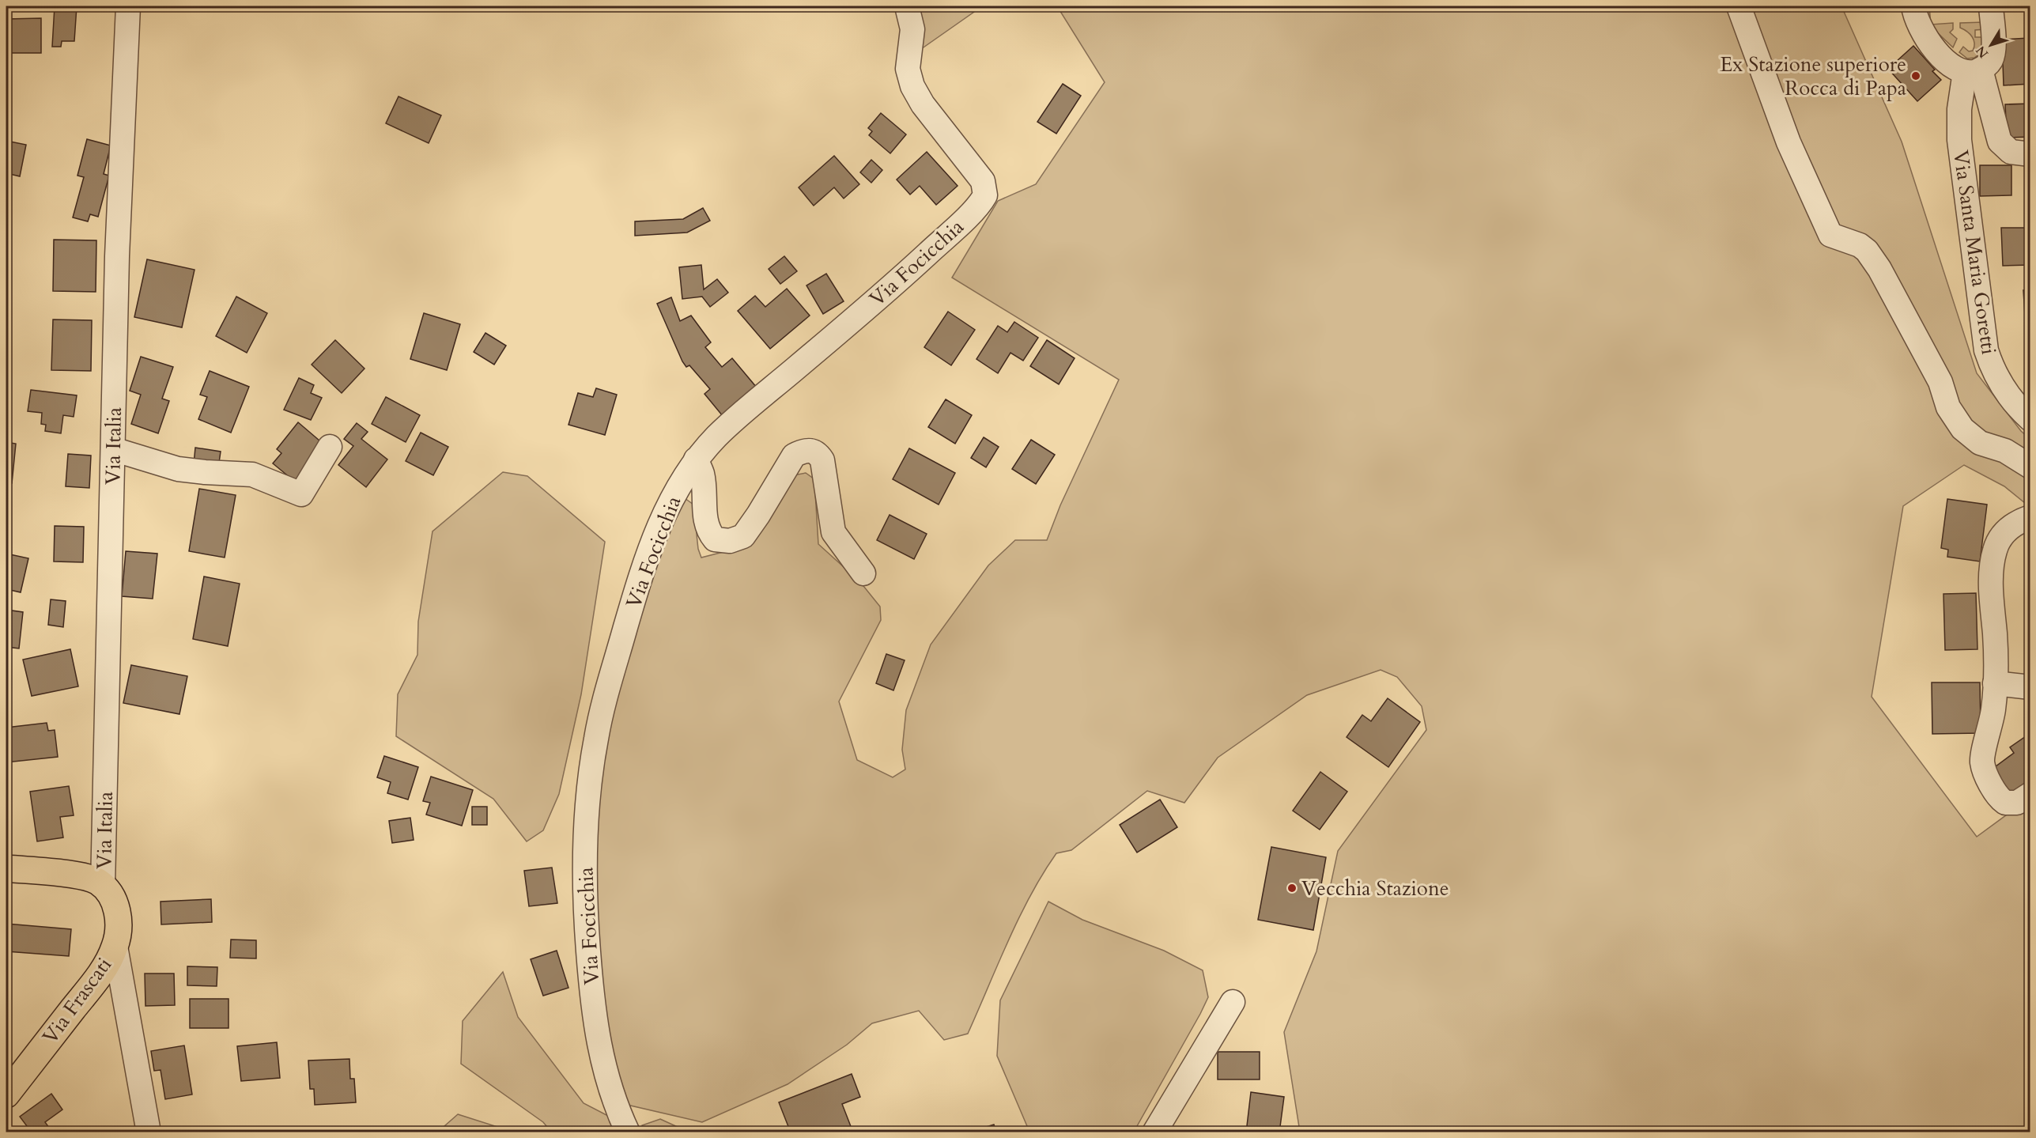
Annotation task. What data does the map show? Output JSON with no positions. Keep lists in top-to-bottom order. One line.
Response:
{"streets":{"main road":["Via Frascati"],"street":["Via Santa Maria Goretti","Via Focicchia","Via Italia"]},"crossings":[["Via Italia","Via Frascati"]],"places":["Ex Stazione superiore Rocca di Papa","Vecchia Stazione"],"north":"bottom left"}
